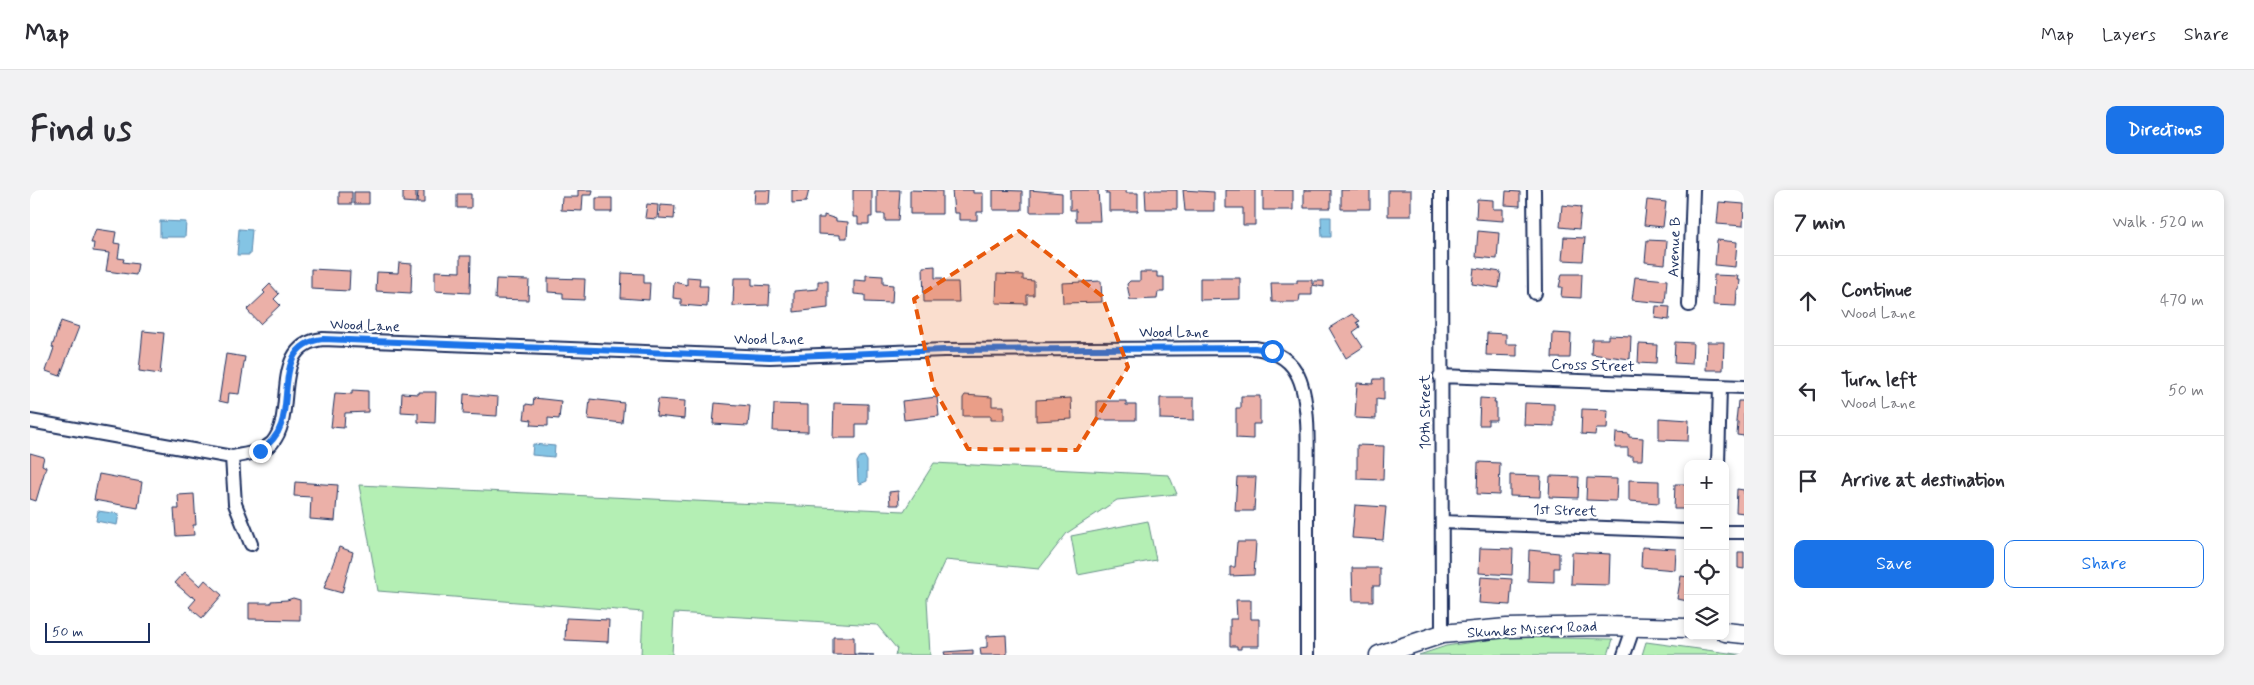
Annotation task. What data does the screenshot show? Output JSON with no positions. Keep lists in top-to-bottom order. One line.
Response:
{"streets":{"main road":["Skunks Misery Road"],"street":["Avenue B","Wood Lane","Cross Street","10th Street","1st Street"]},"crossings":[["Cross Street","10th Street"],["10th Street","1st Street"],["10th Street","Skunks Misery Road"]],"scale_bar":"50 m","page":{"header":"Map","nav":["Map","Layers","Share"],"buttons":["Directions",["Save","Share"]],"title":"Find us","heading":["7 min","Walk · 520 m"],"list":[["Continue","Wood Lane","470 m"],["Turn left","Wood Lane","50 m"],"Arrive at destination"],"map_buttons":["+","−"],"scale":"50 m"}}
